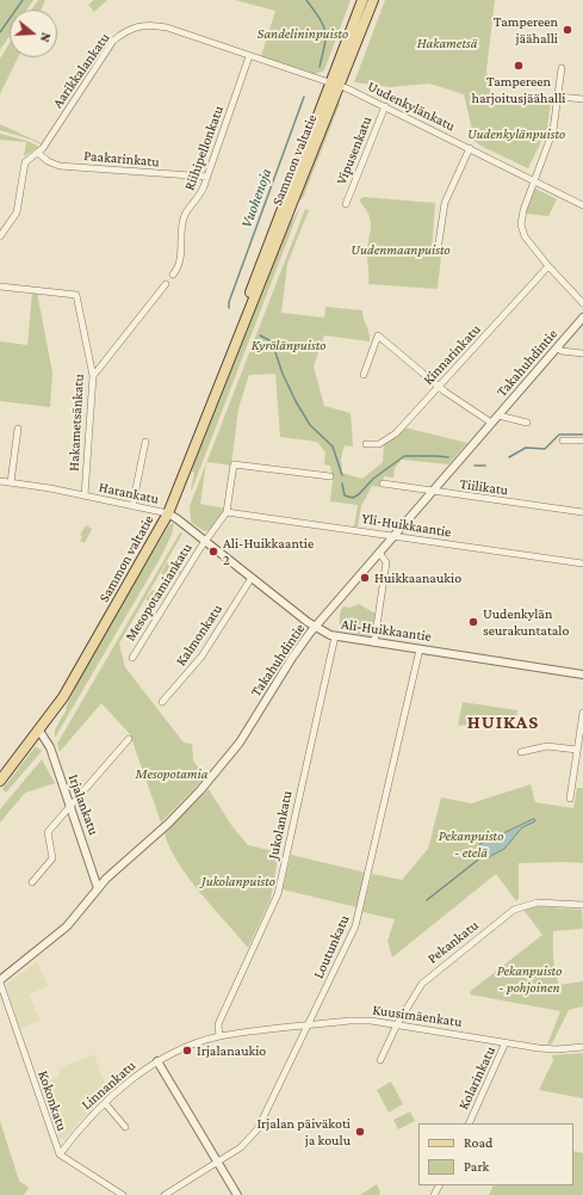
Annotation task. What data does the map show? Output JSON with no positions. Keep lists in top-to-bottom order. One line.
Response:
{"streets":{"main road":["Sammon valtatie"],"street":["Aarikkalankatu","Uudenkylänkatu","Riihipellonkatu","Vipusenkatu","Paakarinkatu","Kinnarinkatu","Takahuhdintie","Hakametsänkatu","Tiilikatu","Harankatu","Yli-Huikkaantie","Mesopotamiankatu","Ali-Huikkaantie","Kalmonkatu","Irjalankatu","Jukolankatu","Pekankatu","Loutunkatu","Kuusimäenkatu","Kolarinkatu","Linnankatu","Kokonkatu"]},"crossings":[["Aarikkalankatu","Uudenkylänkatu"],["Aarikkalankatu","Riihipellonkatu"],["Aarikkalankatu","Paakarinkatu"],["Aarikkalankatu","Sammon valtatie"],["Uudenkylänkatu","Vipusenkatu"],["Uudenkylänkatu","Sammon valtatie"],["Riihipellonkatu","Paakarinkatu"],["Sammon valtatie","Harankatu"],["Sammon valtatie","Ali-Huikkaantie"],["Sammon valtatie","Irjalankatu"],["Takahuhdintie","Tiilikatu"],["Takahuhdintie","Yli-Huikkaantie"],["Takahuhdintie","Ali-Huikkaantie"],["Takahuhdintie","Irjalankatu"],["Takahuhdintie","Kokonkatu"],["Hakametsänkatu","Harankatu"],["Harankatu","Ali-Huikkaantie"],["Yli-Huikkaantie","Mesopotamiankatu"],["Mesopotamiankatu","Ali-Huikkaantie"],["Ali-Huikkaantie","Kalmonkatu"],["Ali-Huikkaantie","Jukolankatu"],["Ali-Huikkaantie","Loutunkatu"],["Jukolankatu","Kuusimäenkatu"],["Pekankatu","Kuusimäenkatu"],["Loutunkatu","Kuusimäenkatu"],["Kuusimäenkatu","Kolarinkatu"],["Linnankatu","Kokonkatu"]],"districts":["HUIKAS"],"water":["Vuohenoja"],"parks":["Sandelininpuisto","Hakametsä","Uudenkylänpuisto","Uudenmaanpuisto","Kyrölänpuisto","Mesopotamia","Pekanpuisto - etelä","Jukolanpuisto","Pekanpuisto - pohjoinen"],"places":["Tampereen jäähalli","Tampereen harjoitusjäähalli","Ali-Huikkaantie 2","Huikkaanaukio","Uudenkylän seurakuntatalo","Irjalanaukio","Irjalan päiväkoti ja koulu"],"legend":["Road","Park"],"north":"right"}
